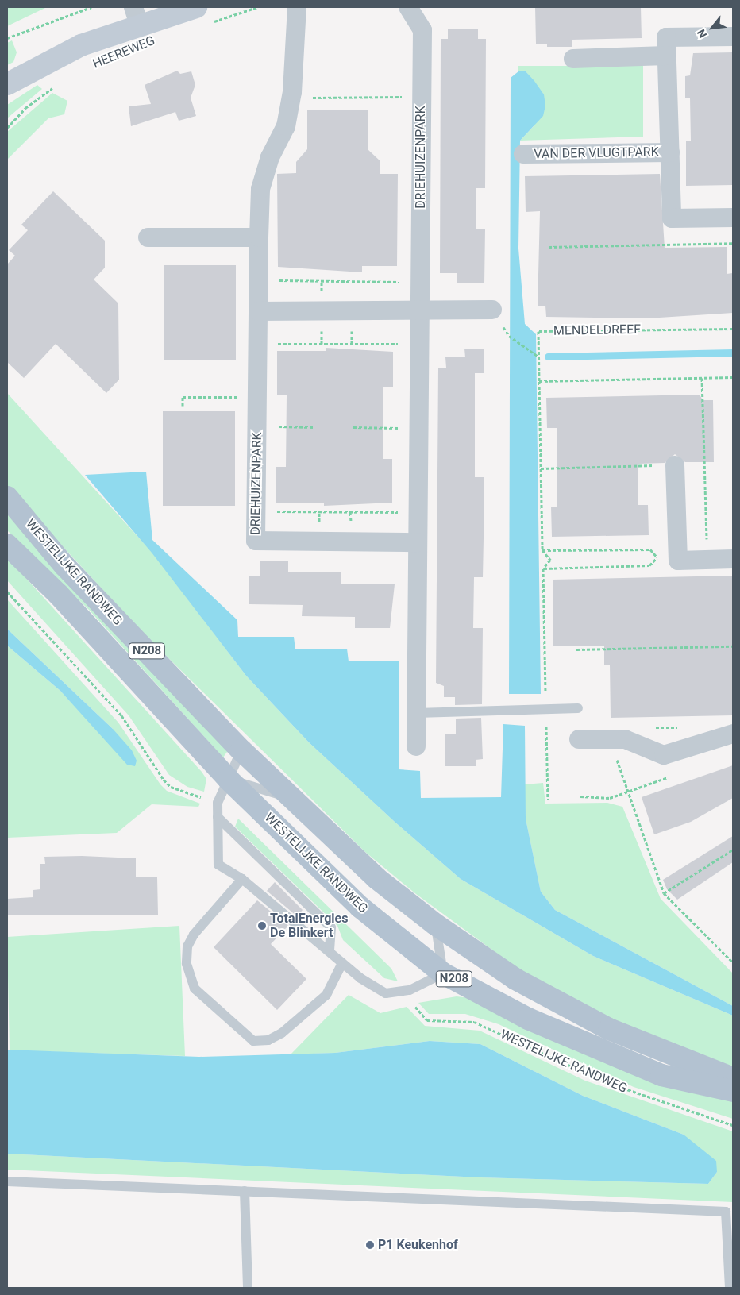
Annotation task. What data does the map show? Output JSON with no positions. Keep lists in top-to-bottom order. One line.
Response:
{"streets":{"main road":["HEEREWEG","WESTELIJKE RANDWEG","N208"],"street":["VAN DER VLUGTPARK","DRIEHUIZENPARK"],"path":["MENDELDREEF"]},"places":["TotalEnergies De Blinkert","P1 Keukenhof"],"north":"bottom left"}
